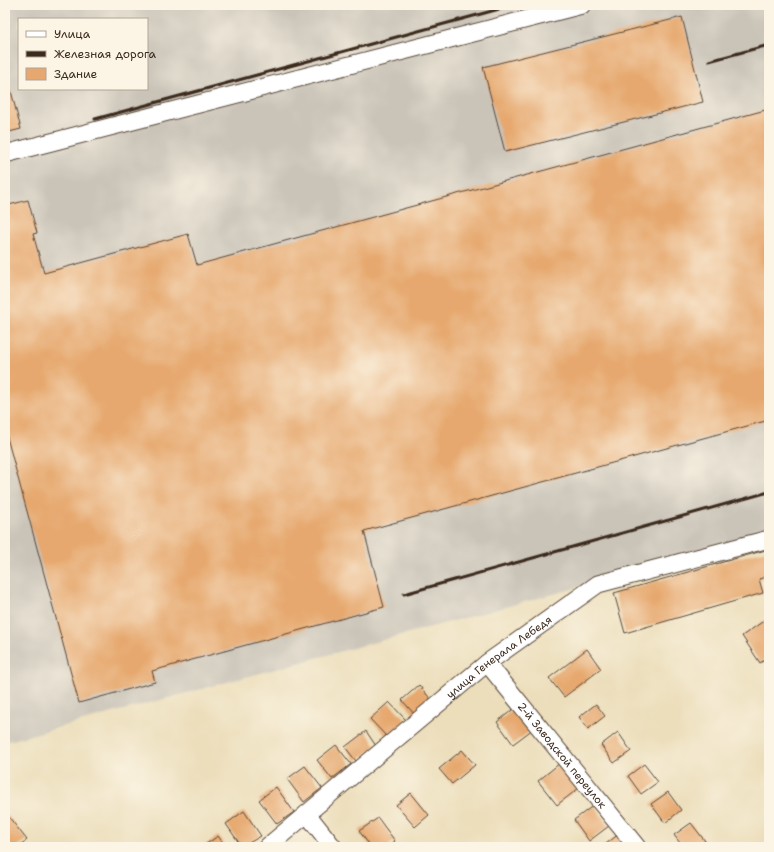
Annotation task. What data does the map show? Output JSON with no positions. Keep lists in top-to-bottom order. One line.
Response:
{"streets":{"street":["улица Генерала Лебедя","2-й Заводской переулок"]},"crossings":[["улица Генерала Лебедя","2-й Заводской переулок"]],"legend":["Улица","Железная дорога","Здание"]}
